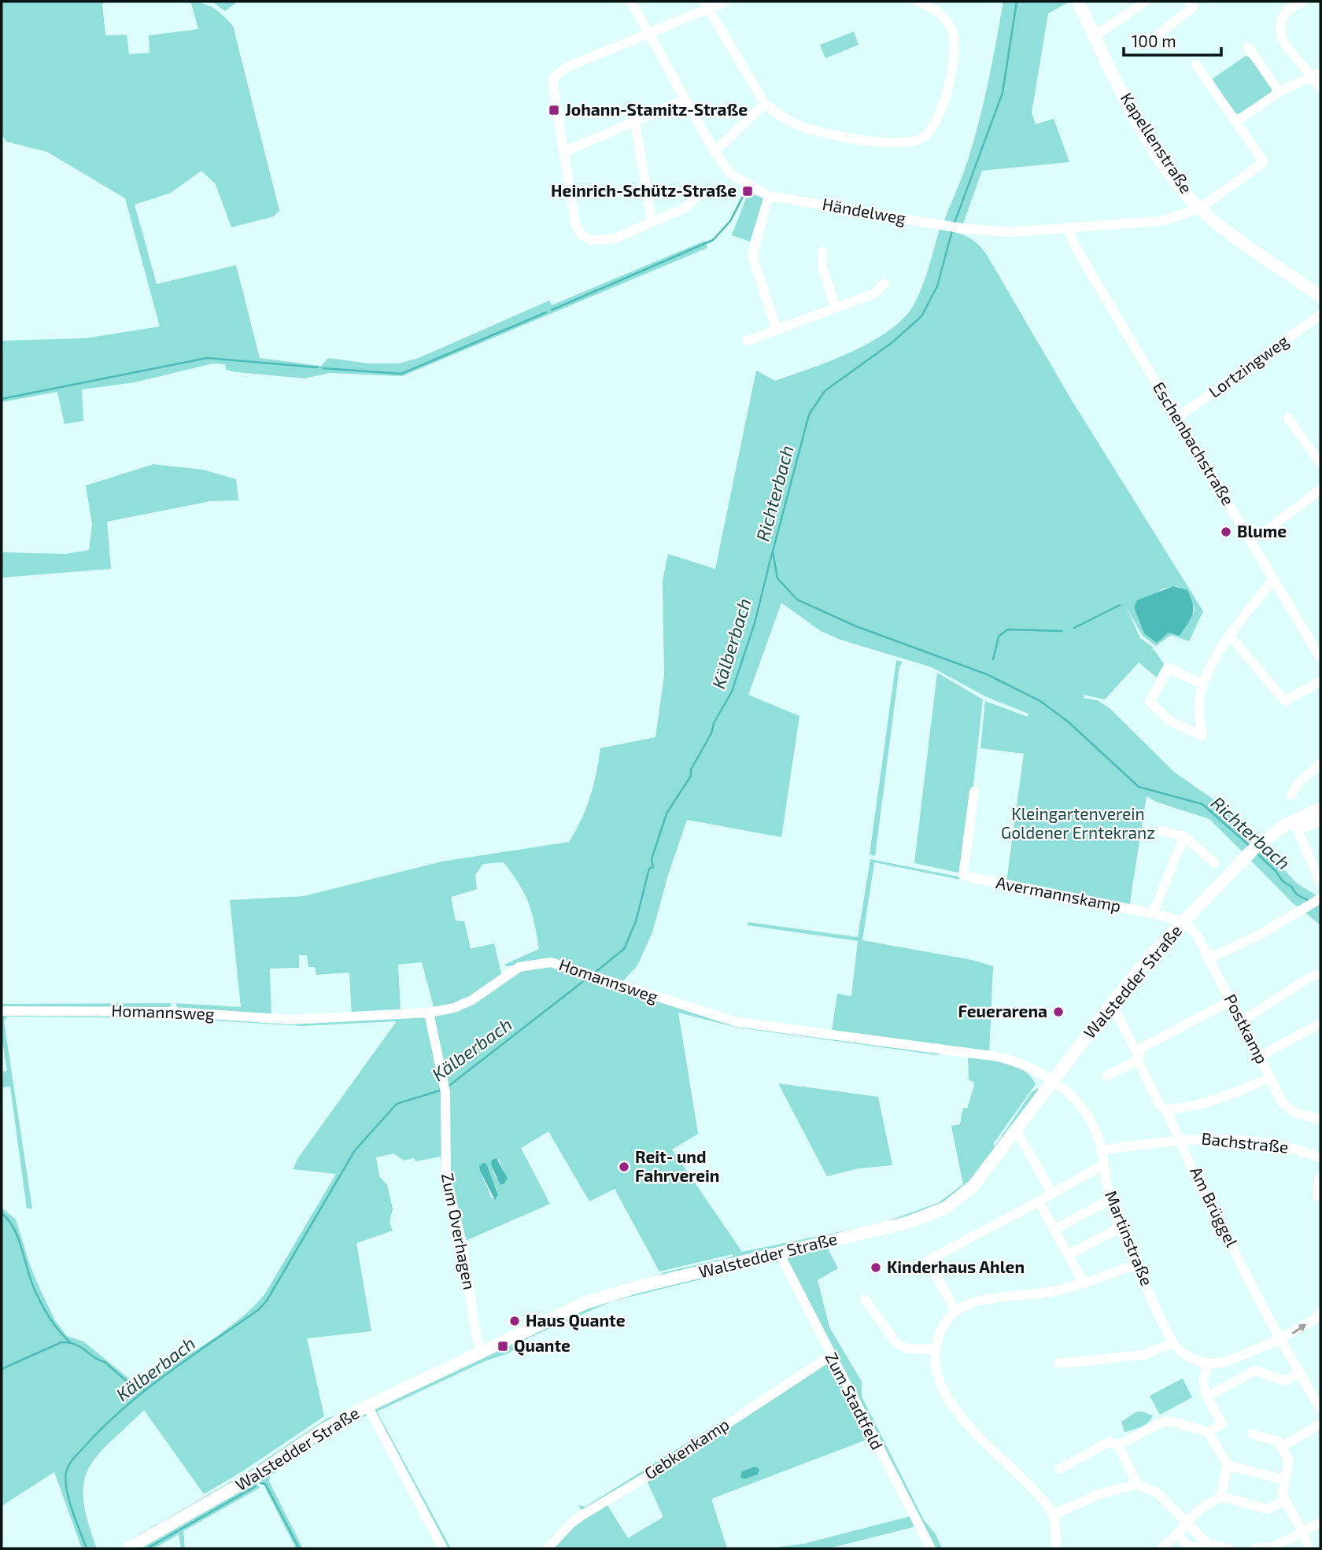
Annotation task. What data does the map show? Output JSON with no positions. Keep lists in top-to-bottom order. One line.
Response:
{"streets":{"main road":["Kapellenstraße","Walstedder Straße"],"street":["Händelweg","Lortzingweg","Eschenbachstraße","Avermannskamp","Homannsweg","Postkamp","Bachstraße","Am Brüggel","Zum Overhagen","Martinstraße","Zum Stadtfeld","Gebkenkamp"]},"crossings":[["Kapellenstraße","Händelweg"],["Händelweg","Eschenbachstraße"],["Lortzingweg","Eschenbachstraße"],["Avermannskamp","Walstedder Straße"],["Avermannskamp","Postkamp"],["Homannsweg","Walstedder Straße"],["Homannsweg","Zum Overhagen"],["Homannsweg","Martinstraße"],["Walstedder Straße","Postkamp"],["Walstedder Straße","Am Brüggel"],["Walstedder Straße","Zum Overhagen"],["Walstedder Straße","Martinstraße"],["Walstedder Straße","Zum Stadtfeld"],["Bachstraße","Am Brüggel"],["Bachstraße","Martinstraße"],["Zum Stadtfeld","Gebkenkamp"]],"water":["Richterbach","Kälberbach"],"parks":["Kleingartenverein Goldener Erntekranz"],"places":{"transit":["Johann-Stamitz-Straße","Heinrich-Schütz-Straße","Quante"],"other":["Blume","Feuerarena","Reit- und Fahrverein","Kinderhaus Ahlen","Haus Quante"]},"scale_bar":"100 m"}
